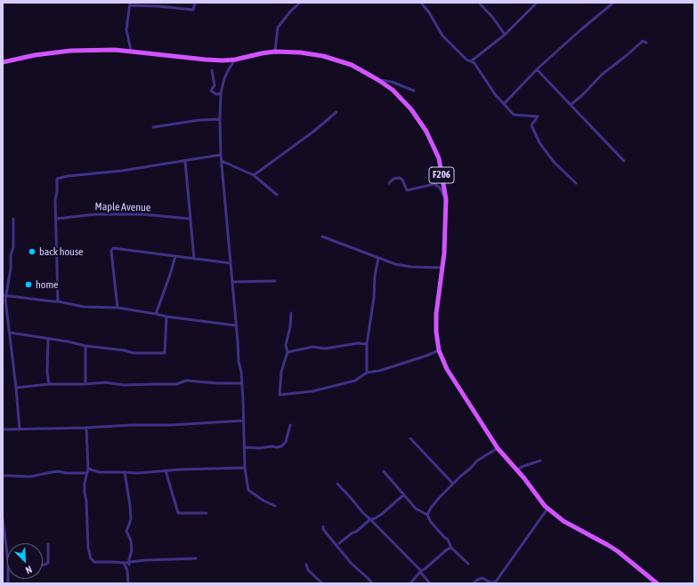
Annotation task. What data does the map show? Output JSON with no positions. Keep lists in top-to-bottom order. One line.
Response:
{"streets":{"main road":["F206"],"street":["Maple Avenue"]},"places":["back house","home"],"north":"bottom right"}
